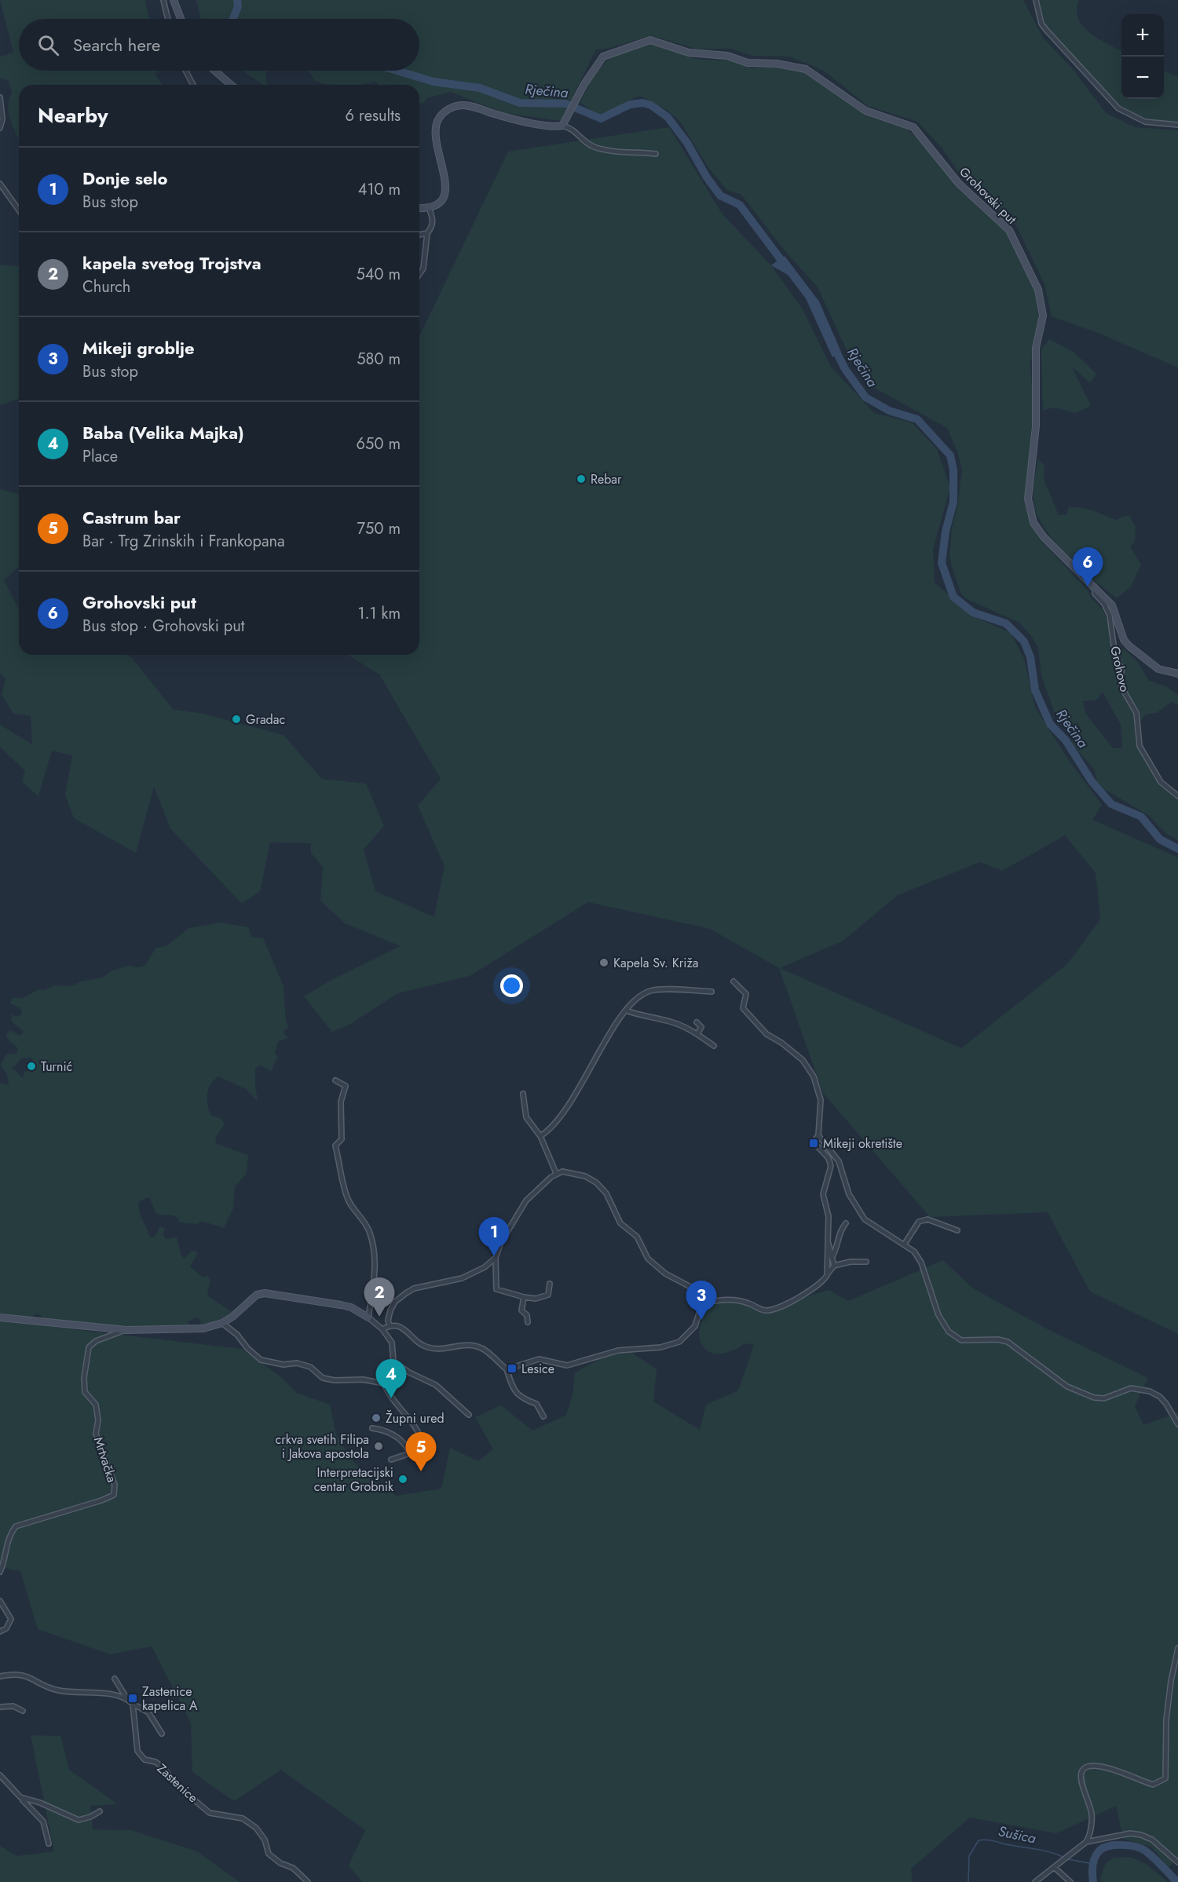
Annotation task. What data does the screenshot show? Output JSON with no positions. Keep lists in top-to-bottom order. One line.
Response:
{"streets":{"main road":["Grohovski put"],"street":["Grohovo","Mrtvačka","Zastenice"]},"crossings":[["Grohovski put","Grohovo"]],"water":["Rječina","Sušica"],"places":{"other":["Rebar","Gradac","Kapela Sv. Križa","Turnić","Župni ured","crkva svetih Filipa i Jakova apostola","Interpretacijski centar Grobnik"],"transit":["Mikeji okretište","Lesice","Zastenice kapelica A"]},"page":{"map_buttons":["+","−"],"search":"Search here","heading":["Nearby","6 results"],"list":[{"mark":"1","name":"Donje selo","note":"Bus stop","value":"410 m"},{"mark":"2","name":"kapela svetog Trojstva","note":"Church","value":"540 m"},{"mark":"3","name":"Mikeji groblje","note":"Bus stop","value":"580 m"},{"mark":"4","name":"Baba (Velika Majka)","note":"Place","value":"650 m"},{"mark":"5","name":"Castrum bar","note":"Bar · Trg Zrinskih i Frankopana","value":"750 m"},{"mark":"6","name":"Grohovski put","note":"Bus stop · Grohovski put","value":"1.1 km"}],"pins":["6","1","2","3","4","5"]}}
